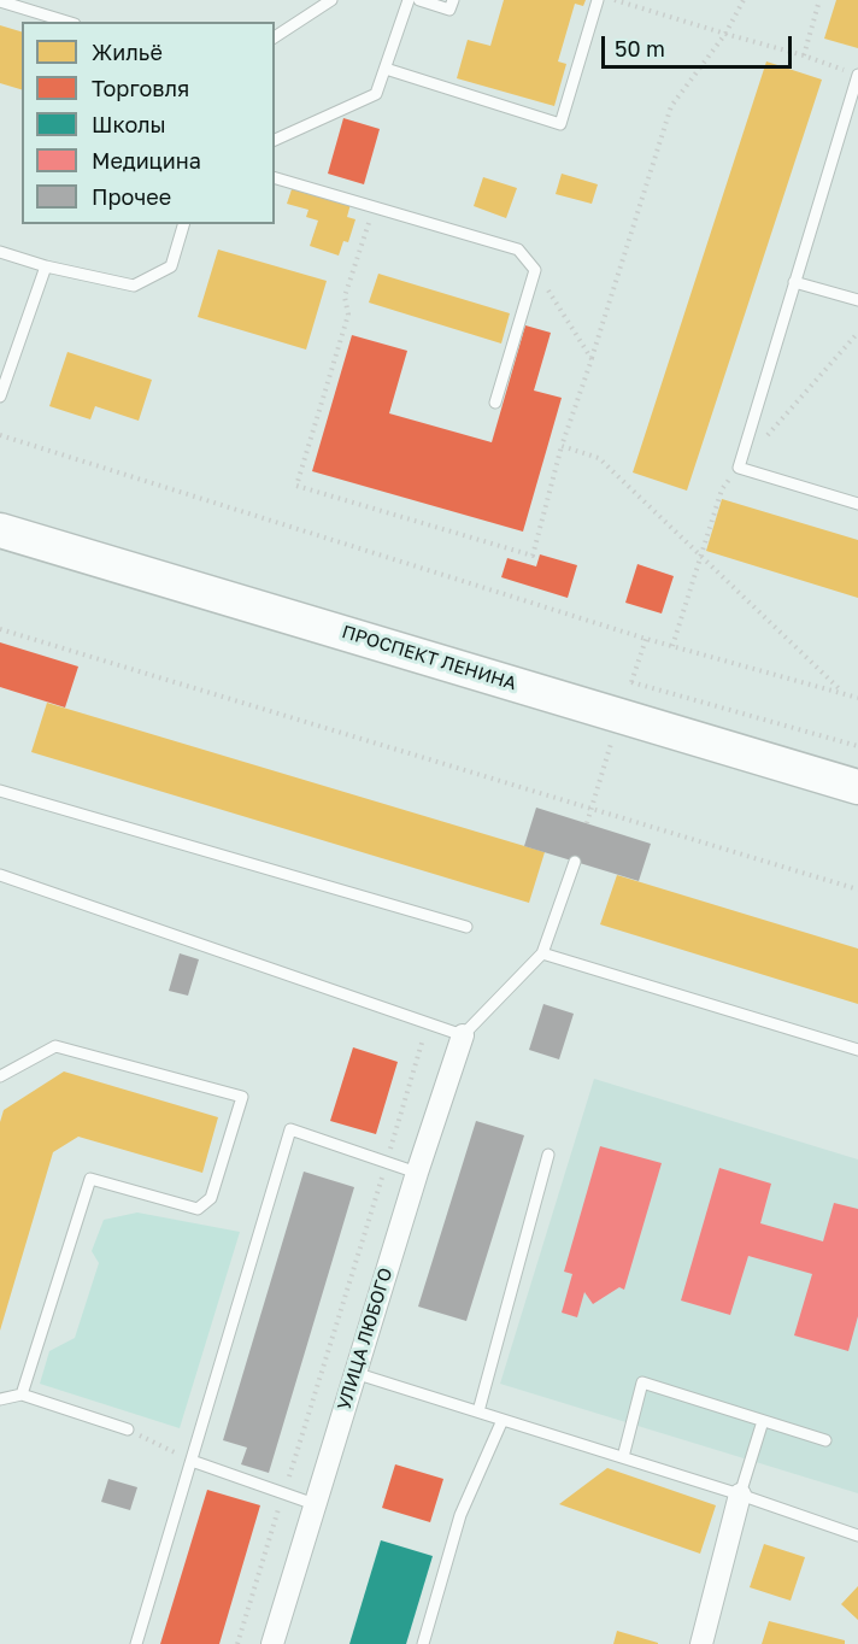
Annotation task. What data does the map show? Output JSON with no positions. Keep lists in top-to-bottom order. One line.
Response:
{"streets":{"main road":["ПРОСПЕКТ ЛЕНИНА"],"street":["УЛИЦА ЛЮБОГО"]},"legend":["Жильё","Торговля","Школы","Медицина","Прочее"],"scale_bar":"50 m"}
